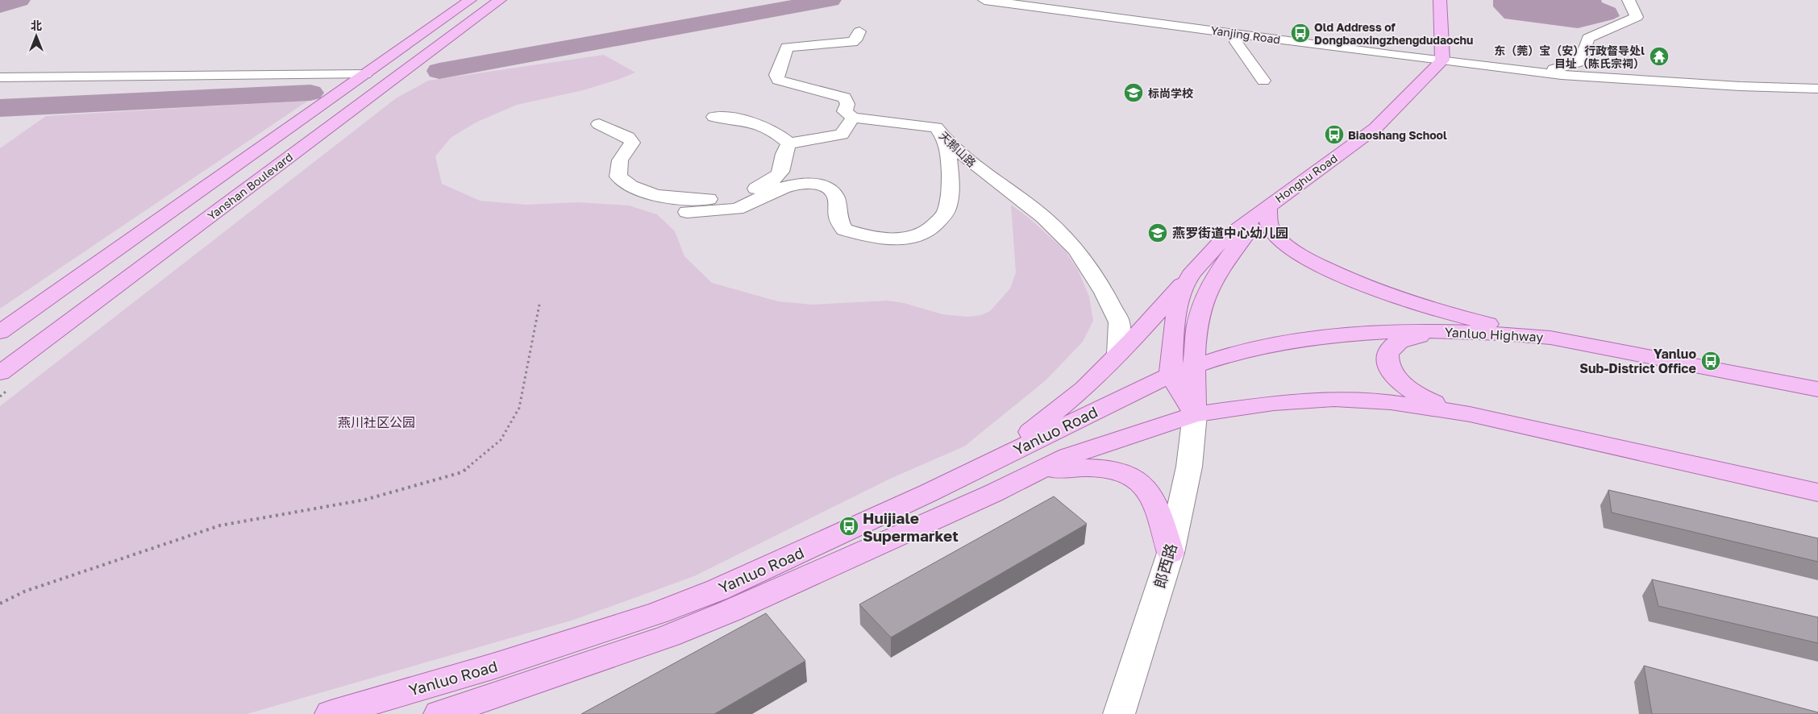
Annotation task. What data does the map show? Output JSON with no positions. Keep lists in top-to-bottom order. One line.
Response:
{"streets":{"main road":["Honghu Road","Yanshan Boulevard","Yanluo Highway","Yanluo Road"],"street":["Yanjing Road","天鹅山路","郎西路"]},"crossings":[["Yanjing Road","Honghu Road"],["Honghu Road","Yanluo Highway"],["Honghu Road","Yanluo Road"],["Yanluo Highway","Yanluo Road"],["Yanluo Road","郎西路"]],"parks":["燕川社区公园"],"places":{"bus stop":["Old Address of Dongbaoxingzhengdudaochu","Biaoshang School","Yanluo Sub-District Office","Huijiale Supermarket"],"temple":["东（莞）宝（安）行政督导处l 目址（陈氏宗祠）"],"school or university":["标尚学校","燕罗街道中心幼儿园"]},"north":"top"}
